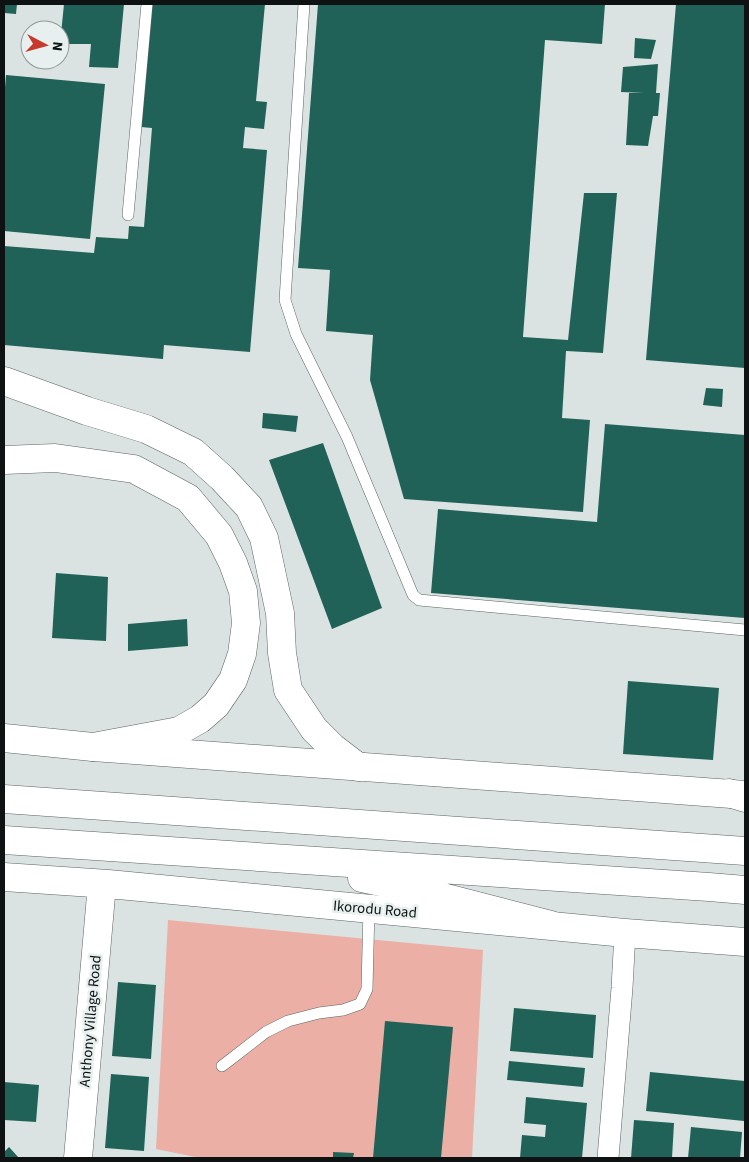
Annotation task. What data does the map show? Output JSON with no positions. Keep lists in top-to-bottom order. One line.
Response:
{"streets":{"main road":["Ikorodu Road","Anthony Village Road"]},"crossings":[["Ikorodu Road","Anthony Village Road"]],"north":"right"}
